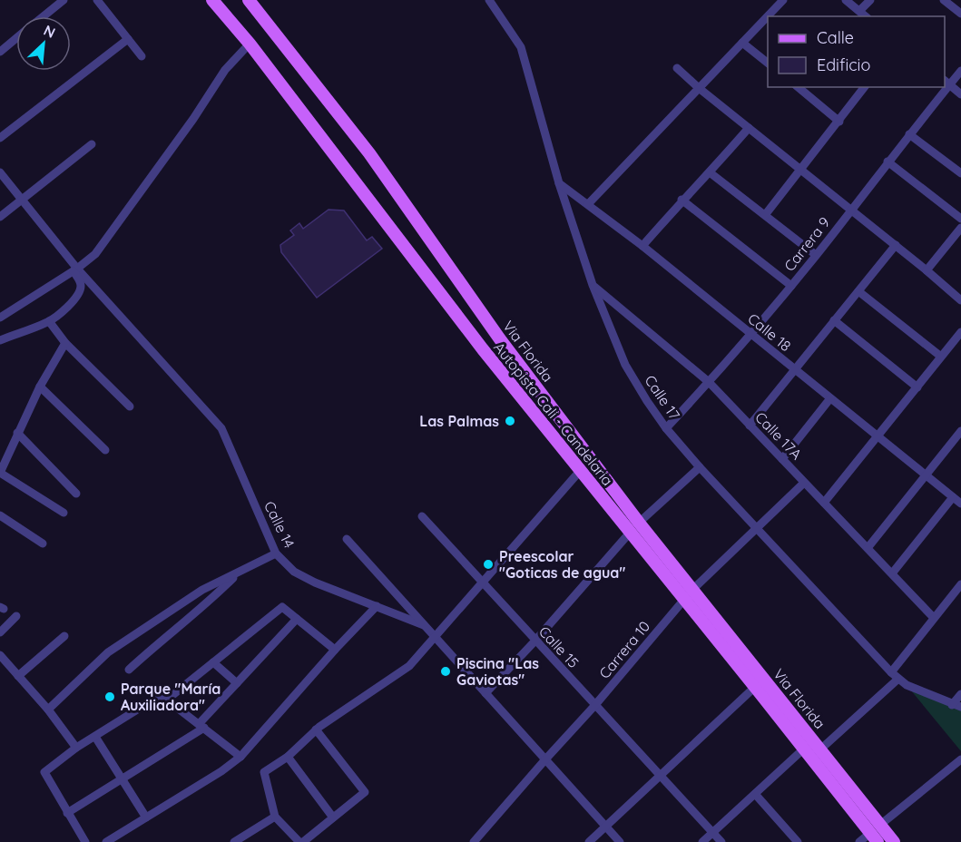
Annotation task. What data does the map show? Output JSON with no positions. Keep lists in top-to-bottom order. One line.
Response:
{"streets":{"main road":["Via Florida","Autopista Cali - Candelaria"],"street":["Carrera 9","Calle 18","Calle 17","Calle 17A","Calle 14","Calle 15","Carrera 10"]},"crossings":[["Carrera 9","Calle 18"],["Carrera 9","Calle 17"],["Carrera 9","Calle 17A"],["Calle 18","Calle 17"],["Via Florida","Autopista Cali - Candelaria"],["Via Florida","Carrera 10"],["Calle 17","Calle 17A"],["Calle 17","Carrera 10"],["Autopista Cali - Candelaria","Carrera 10"],["Calle 17A","Carrera 10"],["Calle 14","Carrera 10"],["Calle 15","Carrera 10"]],"places":["Las Palmas","Preescolar \"Goticas de agua\"","Piscina \"Las Gaviotas\"","Parque \"María Auxiliadora\""],"legend":["Calle","Edificio"],"north":"top right"}
